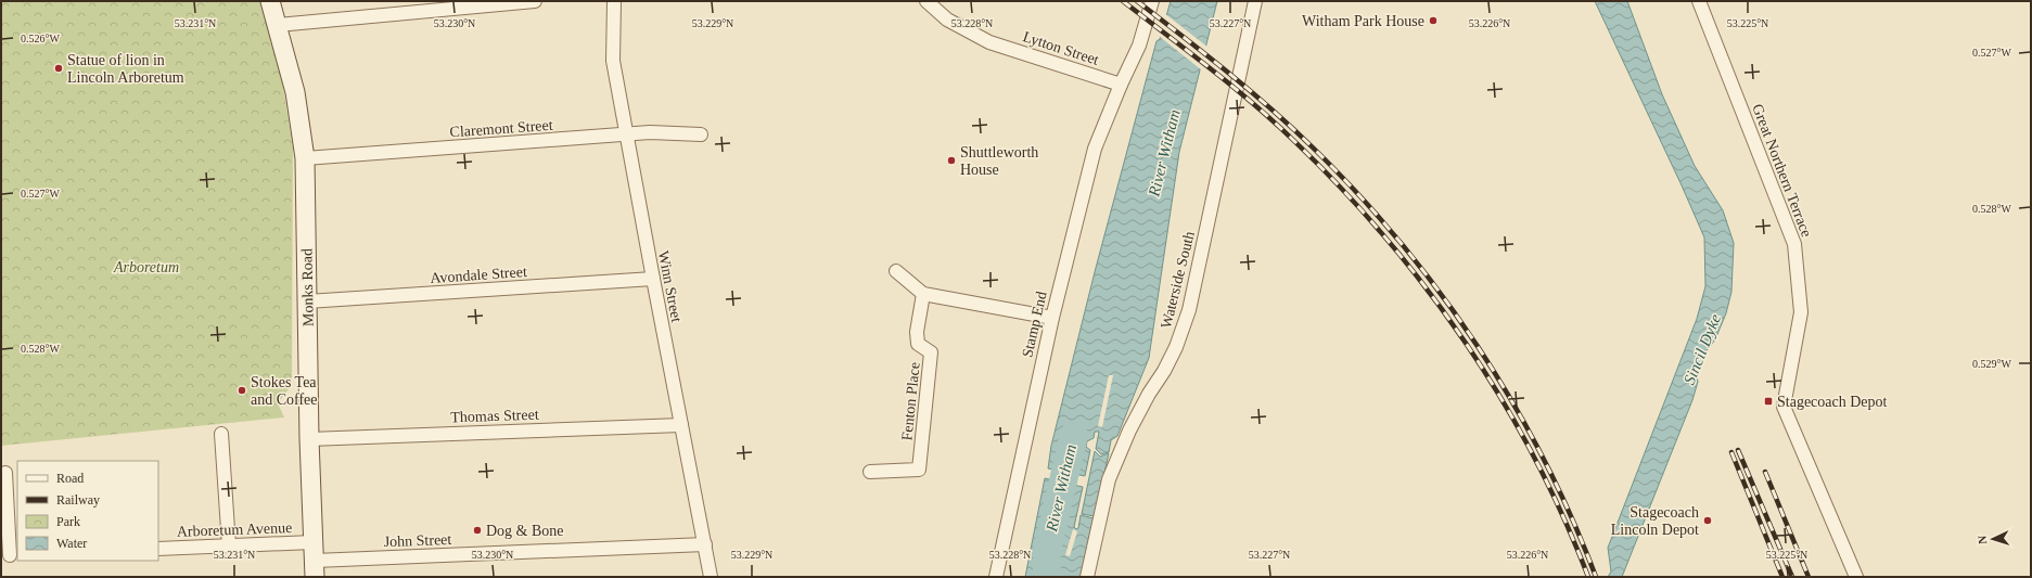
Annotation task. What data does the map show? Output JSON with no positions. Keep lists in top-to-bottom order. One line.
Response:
{"streets":{"main road":["Monks Road"],"street":["Lytton Street","Claremont Street","Great Northern Terrace","Avondale Street","Waterside South","Winn Street","Stamp End","Fenton Place","Thomas Street","Arboretum Avenue","John Street"]},"crossings":[["Lytton Street","Stamp End"],["Claremont Street","Winn Street"],["Claremont Street","Monks Road"],["Avondale Street","Winn Street"],["Avondale Street","Monks Road"],["Winn Street","Thomas Street"],["Winn Street","John Street"],["Monks Road","Thomas Street"],["Monks Road","Arboretum Avenue"],["Monks Road","John Street"]],"water":["River Witham","Sincil Dyke"],"parks":["Arboretum"],"places":{"other":["Witham Park House","Statue of lion in Lincoln Arboretum","Shuttleworth House","Stokes Tea and Coffee","Stagecoach Lincoln Depot","Dog & Bone"],"transit":["Stagecoach Depot"]},"legend":["Road","Railway","Park","Water"],"north":"left","coordinates":["53.231°N","53.230°N","53.229°N","53.228°N","53.227°N","53.226°N","53.225°N","0.526°W","0.527°W","0.528°W","0.529°W"]}
